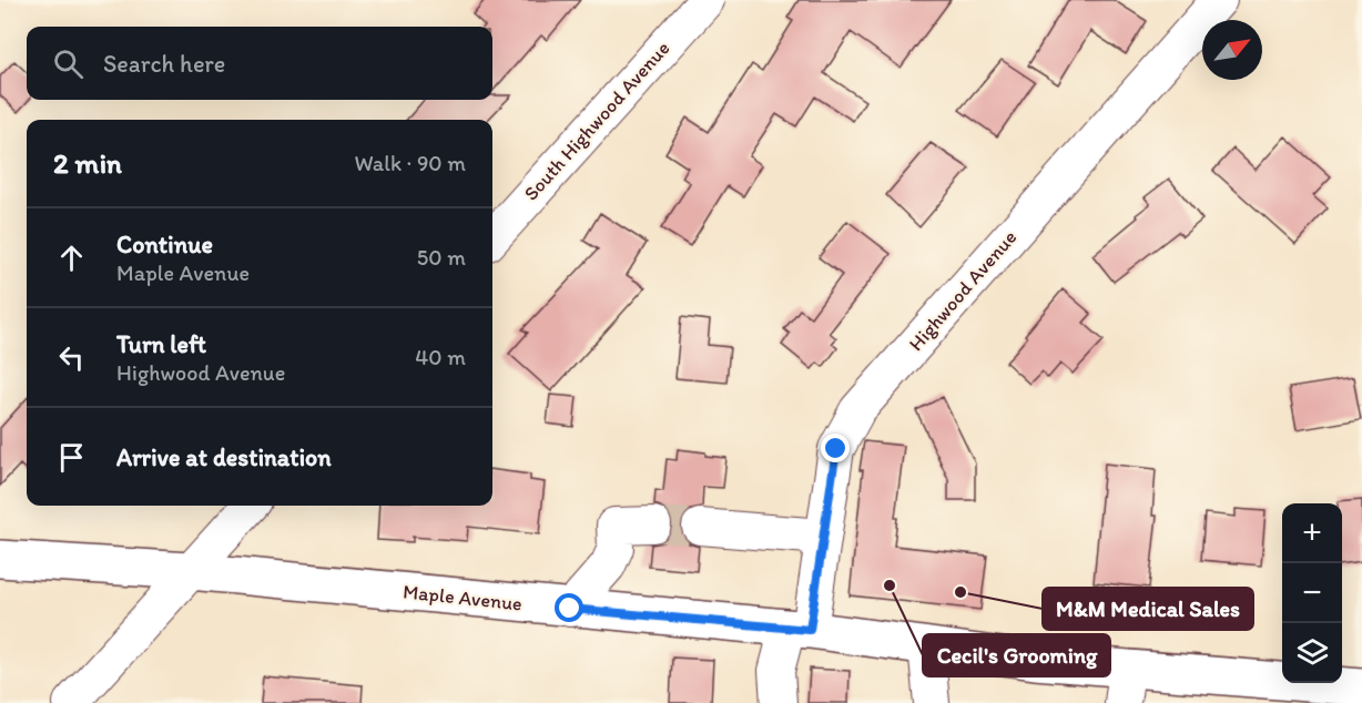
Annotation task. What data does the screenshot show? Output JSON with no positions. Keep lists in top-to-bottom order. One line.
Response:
{"streets":{"main road":["Maple Avenue"],"street":["South Highwood Avenue","Highwood Avenue"]},"crossings":[["Highwood Avenue","Maple Avenue"]],"places":["Cecil's Grooming","M&M Medical Sales"],"north":"top right","page":{"search":"Search here","heading":["2 min","Walk · 90 m"],"list":[["Continue","Maple Avenue","50 m"],["Turn left","Highwood Avenue","40 m"],"Arrive at destination"],"map_buttons":["+","−"]}}
